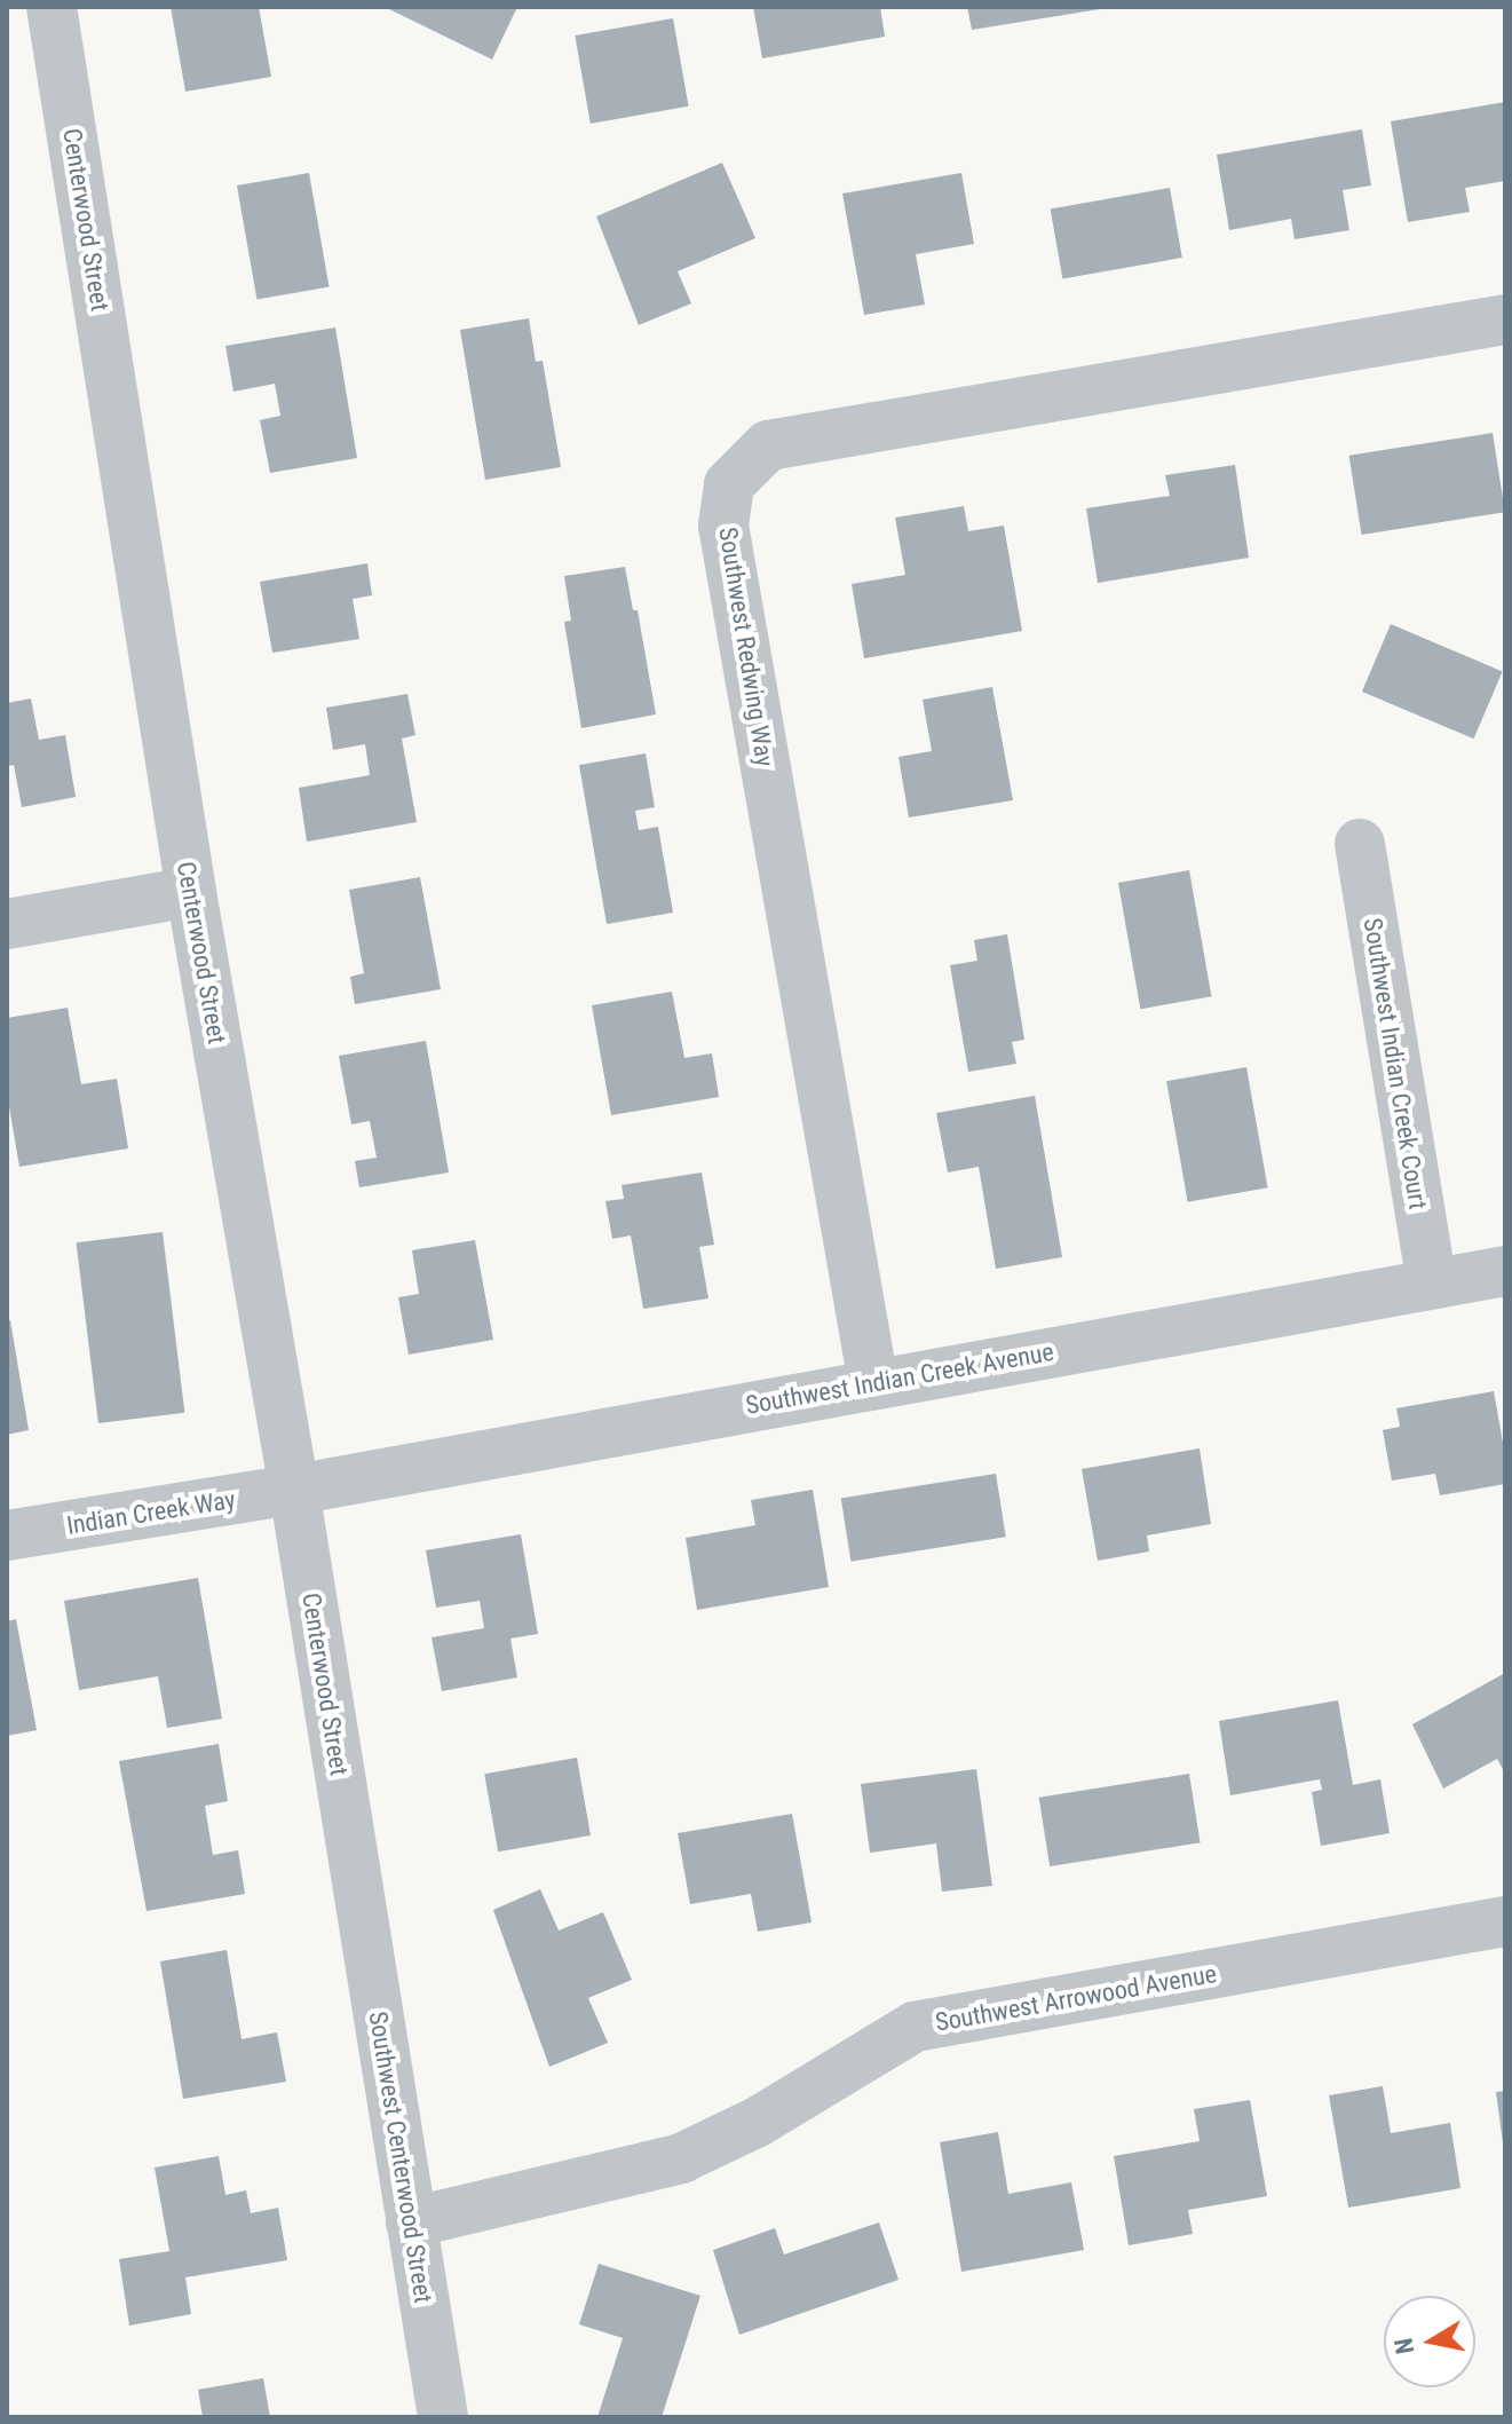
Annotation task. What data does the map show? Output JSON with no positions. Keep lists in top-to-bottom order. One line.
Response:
{"streets":{"street":["Centerwood Street","Southwest Redwing Way","Southwest Indian Creek Court","Southwest Indian Creek Avenue","Indian Creek Way","Southwest Arrowood Avenue","Southwest Centerwood Street"]},"crossings":[["Centerwood Street","Southwest Indian Creek Avenue"],["Centerwood Street","Indian Creek Way"],["Centerwood Street","Southwest Centerwood Street"],["Southwest Redwing Way","Southwest Indian Creek Avenue"],["Southwest Indian Creek Court","Southwest Indian Creek Avenue"],["Southwest Indian Creek Avenue","Indian Creek Way"],["Southwest Arrowood Avenue","Southwest Centerwood Street"]],"north":"left"}
